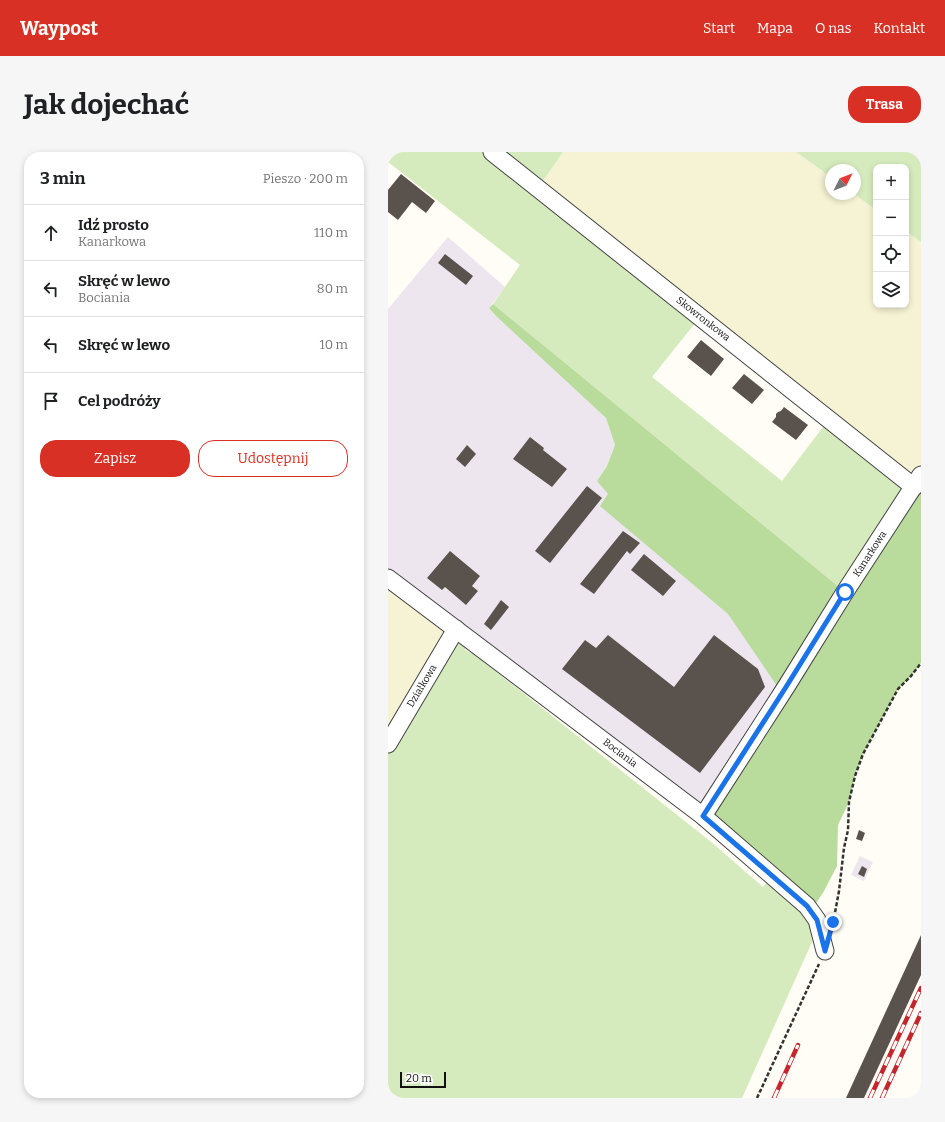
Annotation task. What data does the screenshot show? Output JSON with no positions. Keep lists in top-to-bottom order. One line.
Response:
{"streets":{"street":["Skowronkowa","Kanarkowa","Działkowa","Bociania"]},"crossings":[["Skowronkowa","Kanarkowa"],["Kanarkowa","Bociania"],["Działkowa","Bociania"]],"scale_bar":"20 m","north":"top right","page":{"header":"Waypost","nav":["Start","Mapa","O nas","Kontakt"],"buttons":["Trasa",["Zapisz","Udostępnij"]],"title":"Jak dojechać","heading":["3 min","Pieszo · 200 m"],"map_buttons":["+","−"],"list":[["Idź prosto","Kanarkowa","110 m"],["Skręć w lewo","Bociania","80 m"],["Skręć w lewo","10 m"],"Cel podróży"],"scale":"20 m"}}
